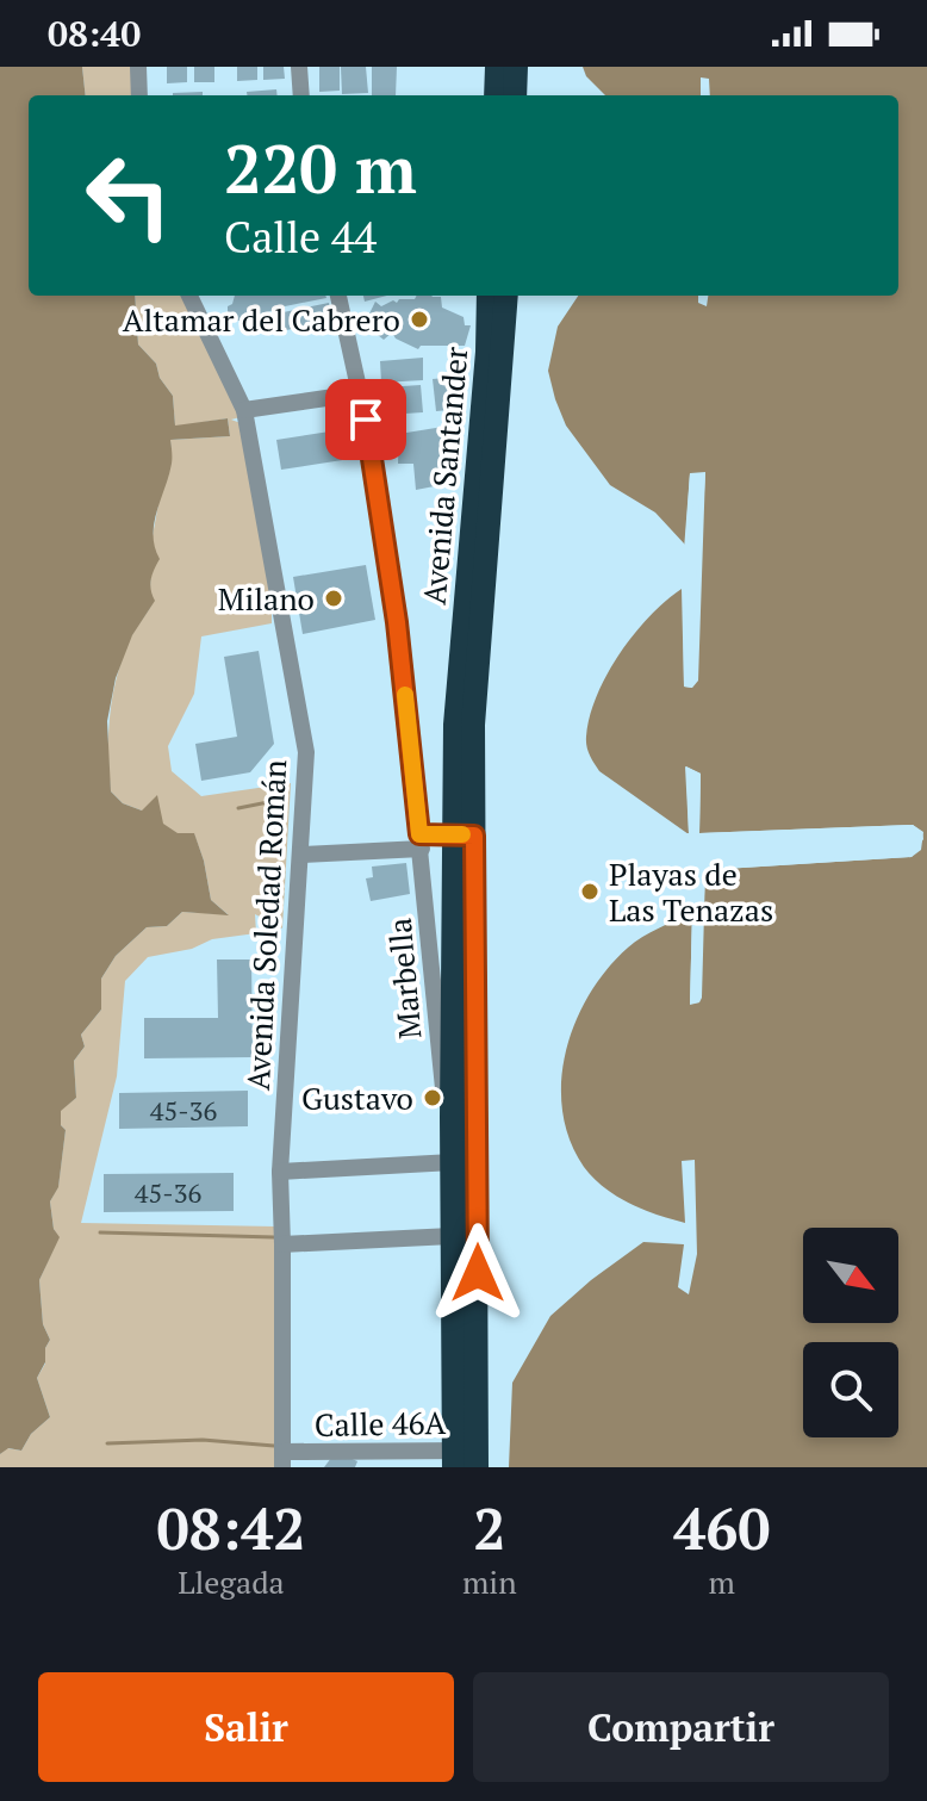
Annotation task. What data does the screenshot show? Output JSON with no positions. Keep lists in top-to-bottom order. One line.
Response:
{"streets":{"highway":["Avenida Santander"],"street":["Avenida Soledad Román","Marbella","Calle 46A"]},"crossings":[["Avenida Santander","Marbella"],["Avenida Santander","Calle 46A"],["Avenida Soledad Román","Calle 46A"]],"places":["Altamar del Cabrero","Milano","Playas de Las Tenazas","Gustavo"],"house_numbers":["45-36","45-36"],"north":"bottom right","page":{"status":"08:40","turn":["220 m","Calle 44"],"eta":["08:42","Llegada","2","min","460","m"],"buttons":["Salir","Compartir"]}}
